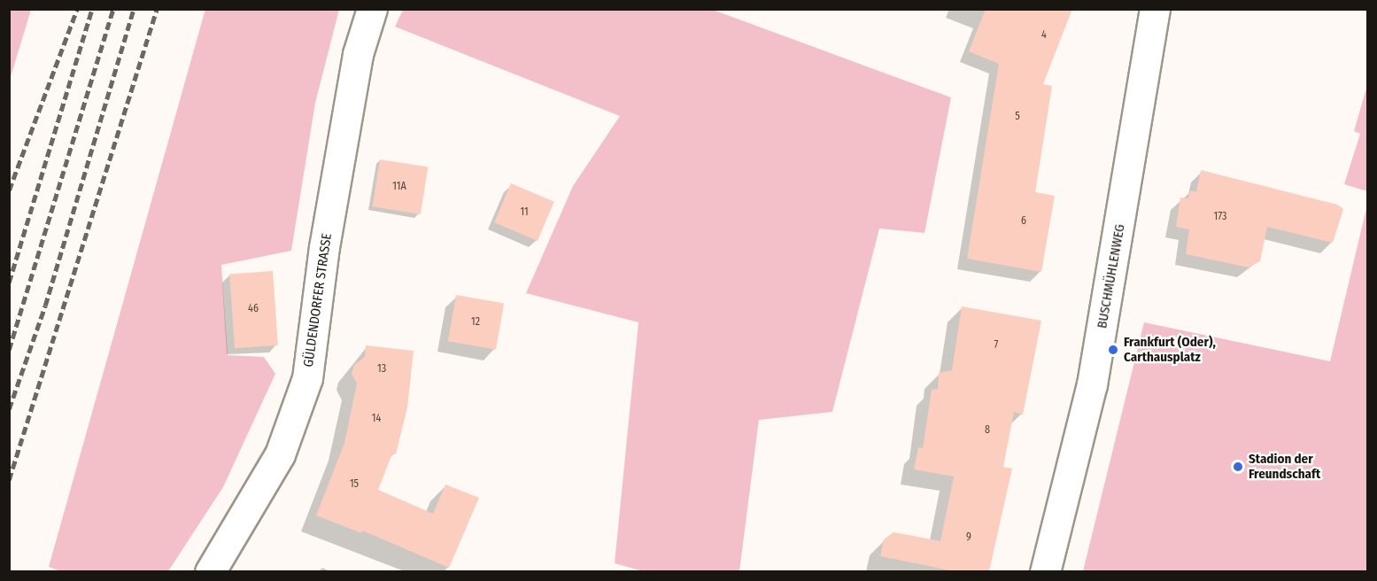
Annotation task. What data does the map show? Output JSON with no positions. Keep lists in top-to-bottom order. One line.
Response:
{"streets":{"street":["BUSCHMÜHLENWEG","GÜLDENDORFER STRASSE"]},"places":["Frankfurt (Oder), Carthausplatz","Stadion der Freundschaft"],"house_numbers":["4","5","11A","11","173","6","46","12","7","13","14","8","15","9"]}
